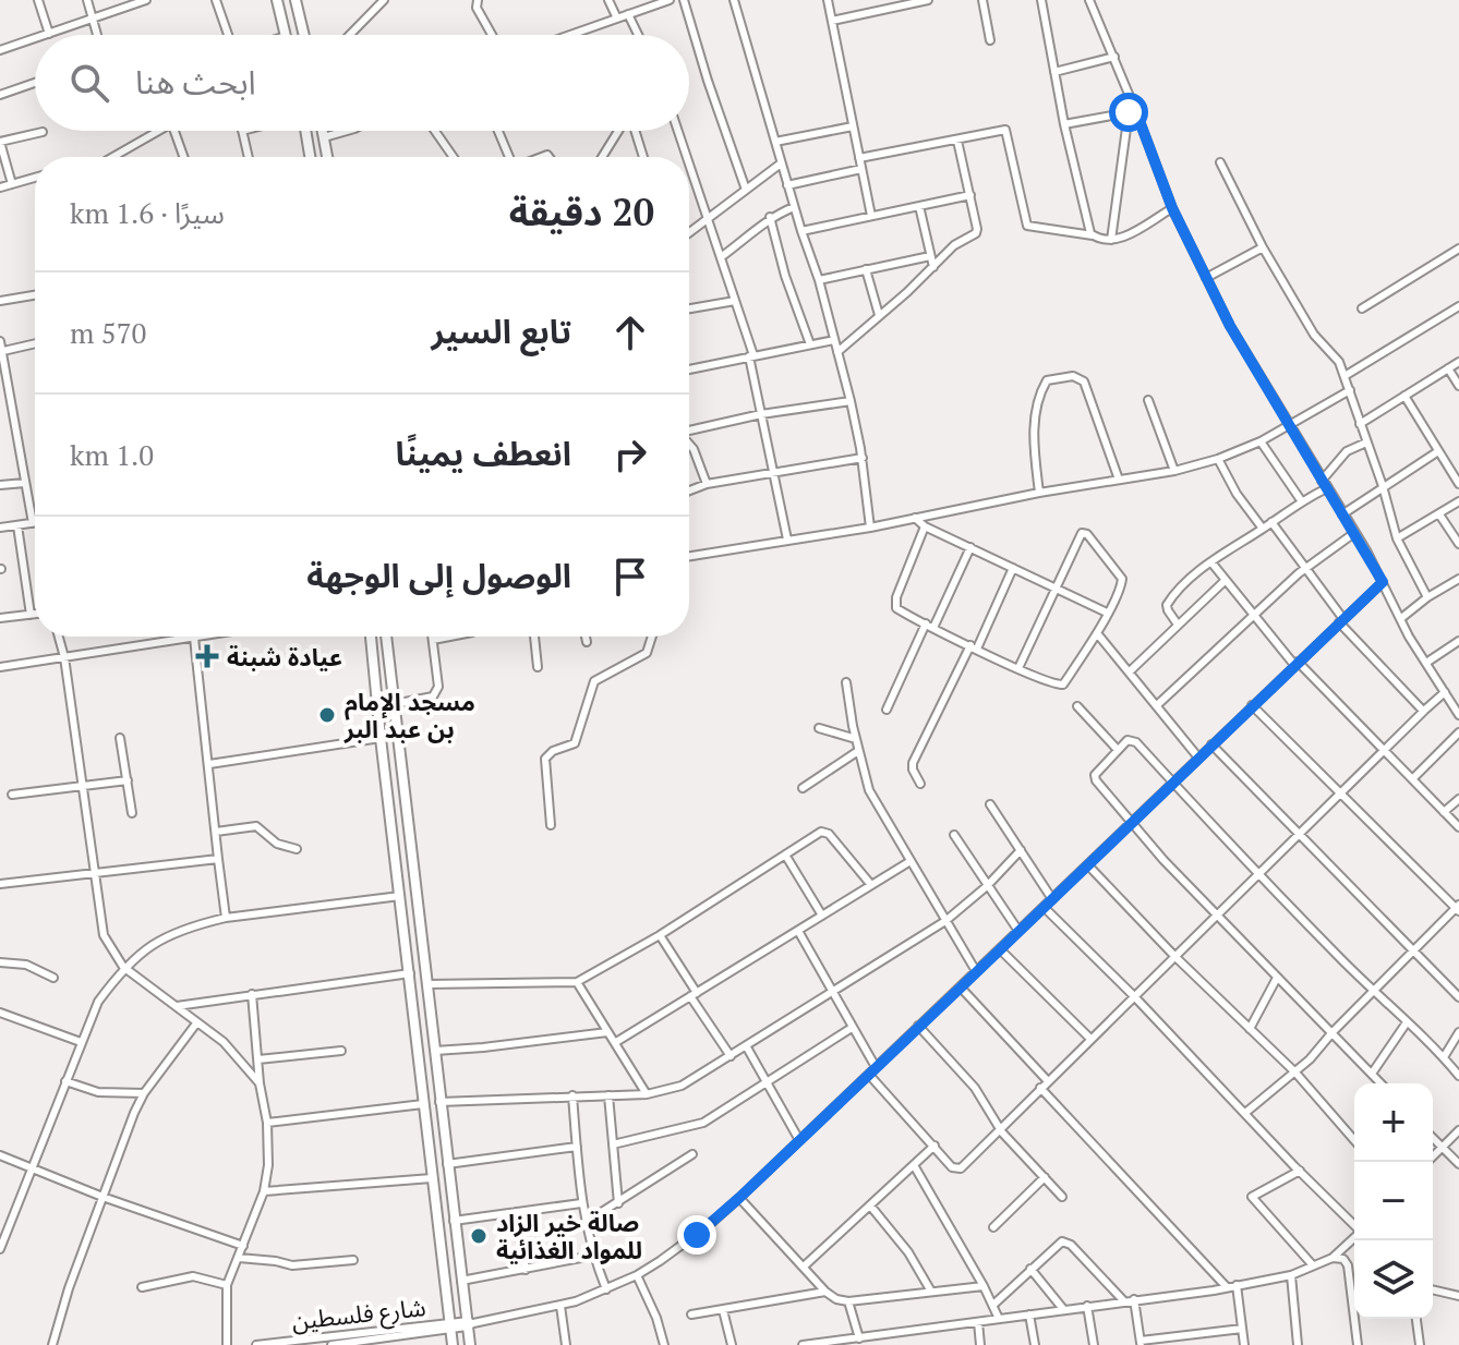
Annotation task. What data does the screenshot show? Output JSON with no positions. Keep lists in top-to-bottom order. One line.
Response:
{"streets":{"street":["شارع فلسطين"]},"places":{"health":["عيادة شبنة"],"other":["مسجد الإمام بن عبد البر","صالة خير الزاد للمواد الغذائية"]},"page":{"search":"ابحث هنا","heading":["20 دقيقة","سيرًا · 1.6 km"],"list":[["تابع السير","570 m"],["انعطف يمينًا","1.0 km"],"الوصول إلى الوجهة"],"map_buttons":["+","−"]}}
